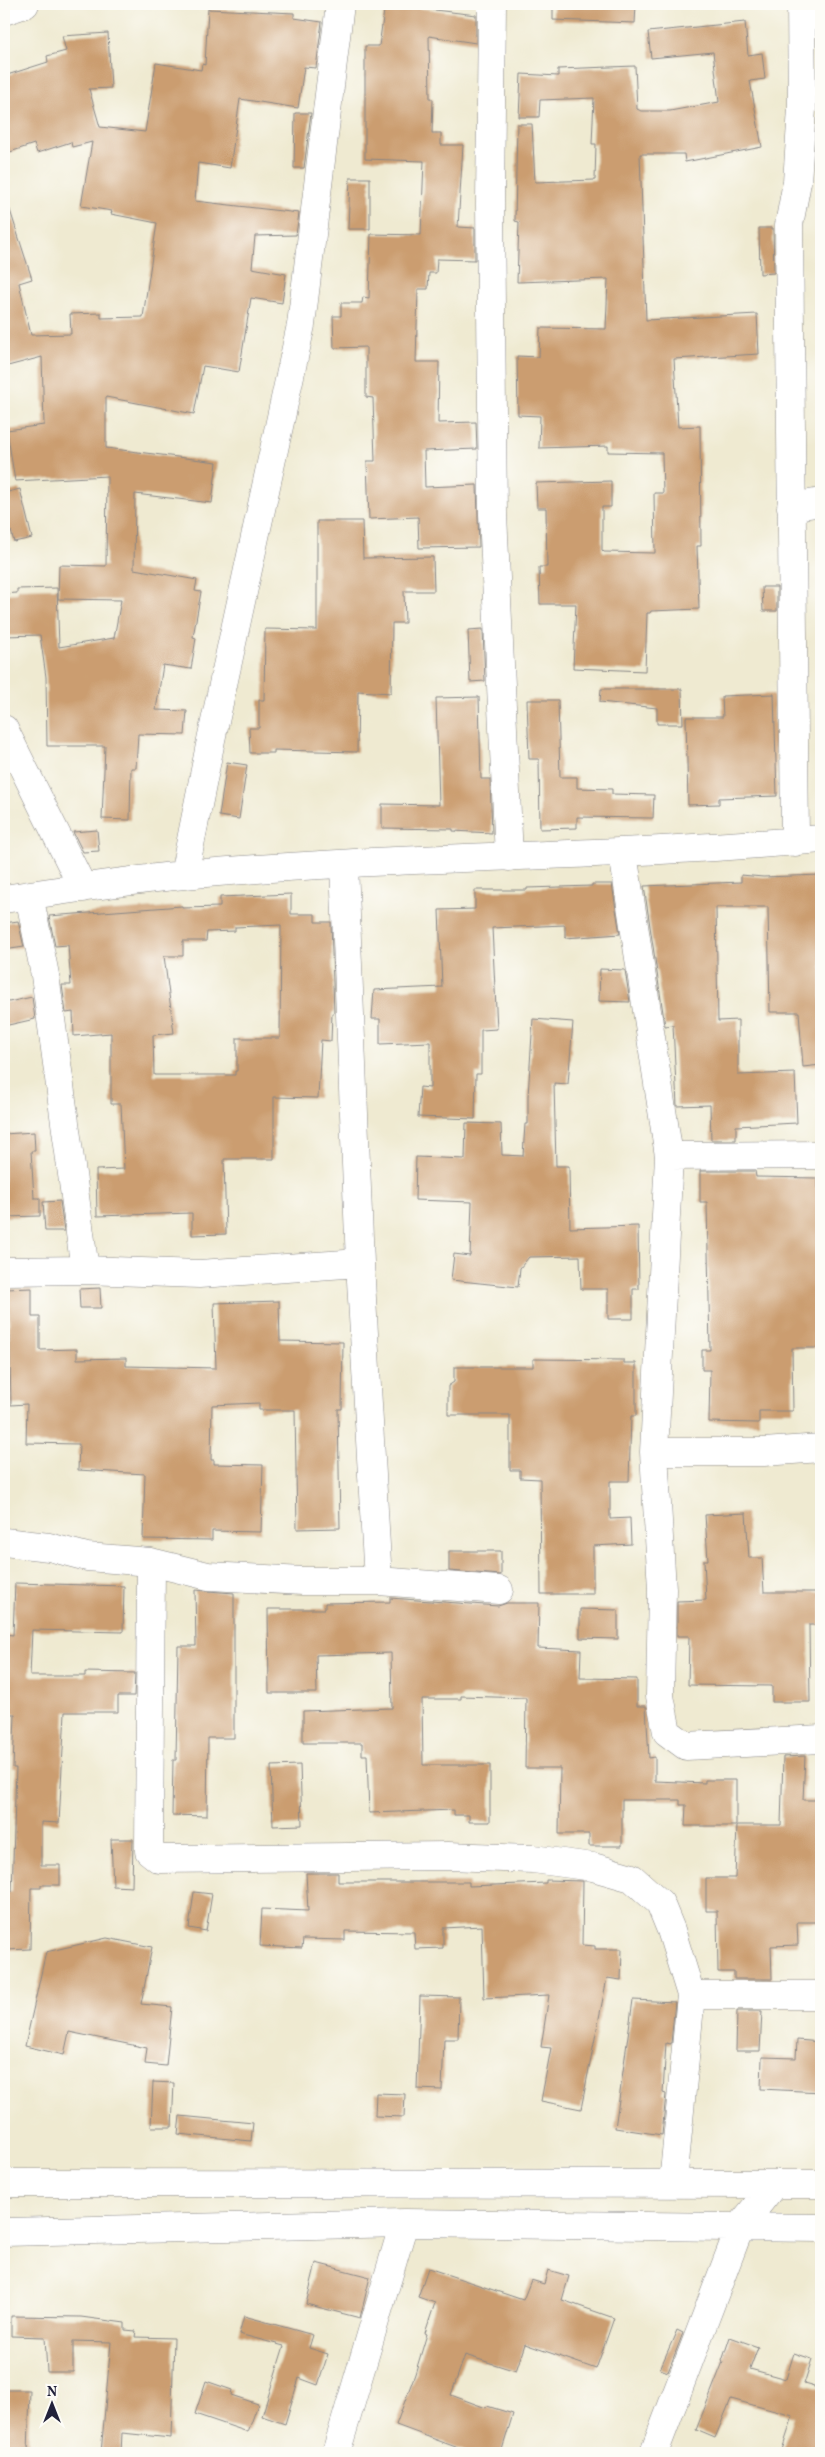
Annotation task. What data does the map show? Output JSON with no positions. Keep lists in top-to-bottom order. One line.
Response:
{"north":"top"}
